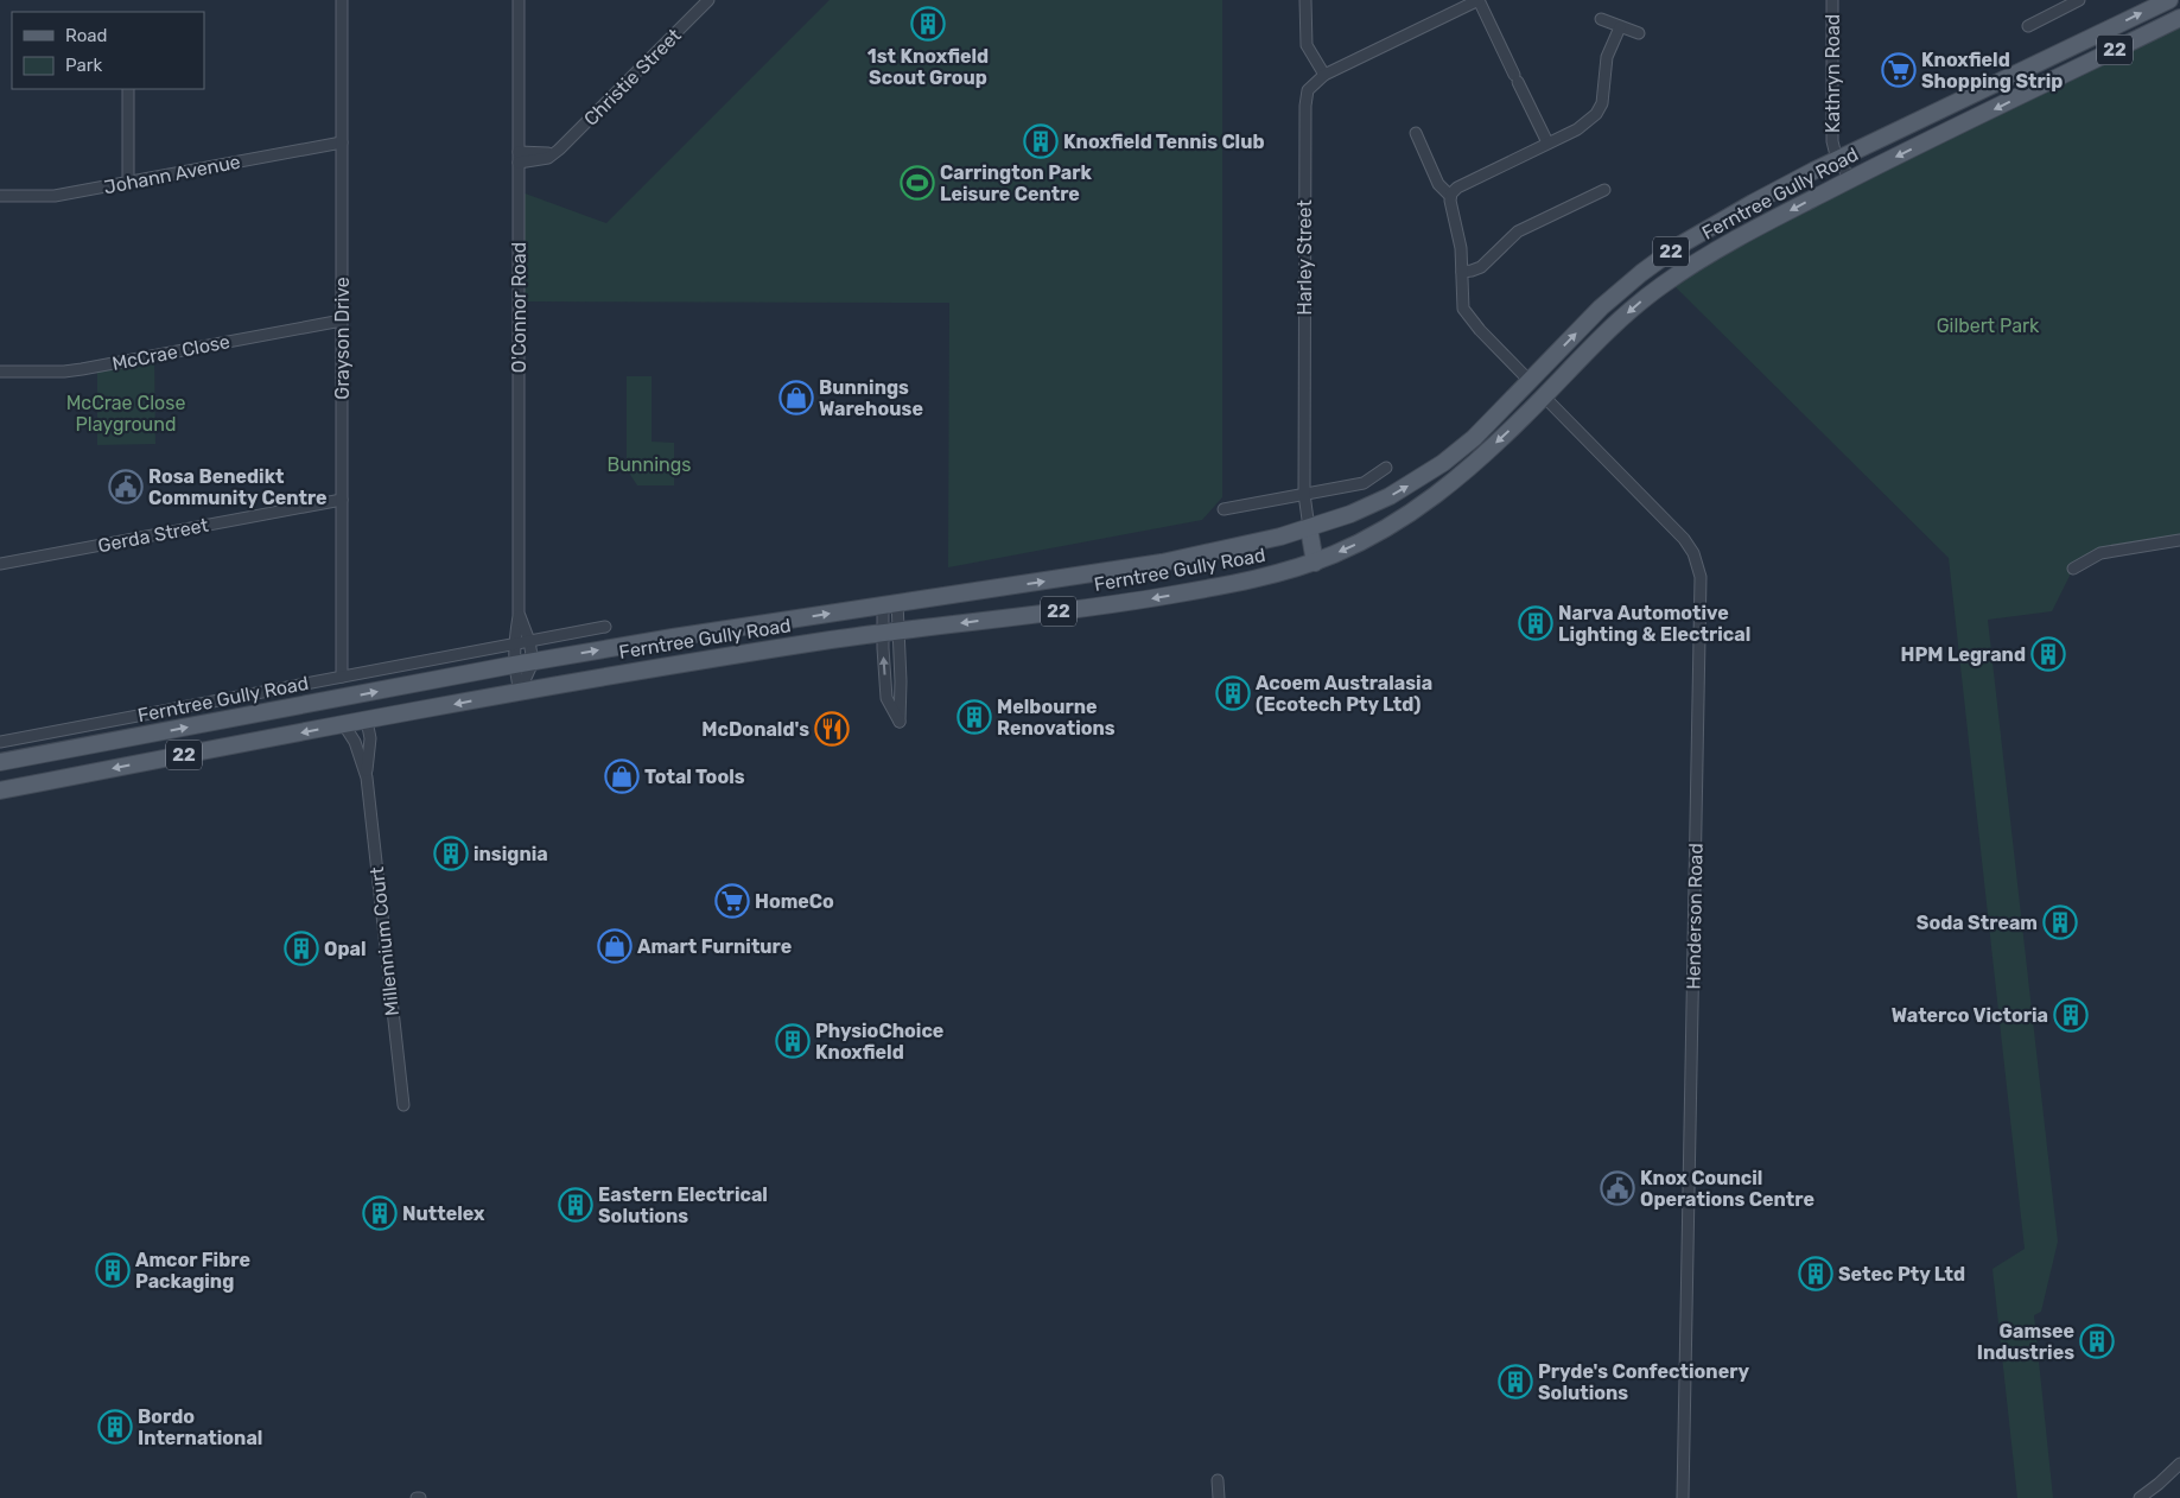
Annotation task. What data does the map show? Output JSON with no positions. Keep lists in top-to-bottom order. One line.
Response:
{"streets":{"main road":["22","Ferntree Gully Road"],"street":["Kathryn Road","Christie Street","Johann Avenue","Harley Street","O'Connor Road","Grayson Drive","McCrae Close","Gerda Street","Henderson Road","Millennium Court"]},"crossings":[["Kathryn Road","Ferntree Gully Road"],["Christie Street","O'Connor Road"],["Johann Avenue","Grayson Drive"],["Ferntree Gully Road","Harley Street"],["Ferntree Gully Road","O'Connor Road"],["Ferntree Gully Road","Grayson Drive"],["Ferntree Gully Road","Henderson Road"],["Ferntree Gully Road","Millennium Court"],["Grayson Drive","McCrae Close"],["Grayson Drive","Gerda Street"]],"parks":["Gilbert Park","McCrae Close Playground","Bunnings"],"places":{"building":["1st Knoxfield Scout Group","Knoxfield Tennis Club","Narva Automotive Lighting & Electrical","HPM Legrand","Acoem Australasia (Ecotech Pty Ltd)","Melbourne Renovations","insignia","Soda Stream","Opal","Waterco Victoria","PhysioChoice Knoxfield","Eastern Electrical Solutions","Nuttelex","Amcor Fibre Packaging","Setec Pty Ltd","Gamsee Industries","Pryde's Confectionery Solutions","Bordo International"],"supermarket":["Knoxfield Shopping Strip","HomeCo"],"sports":["Carrington Park Leisure Centre"],"shop":["Bunnings Warehouse","Total Tools","Amart Furniture"],"public building":["Rosa Benedikt Community Centre","Knox Council Operations Centre"],"restaurant":["McDonald's"]},"legend":["Road","Park"]}
